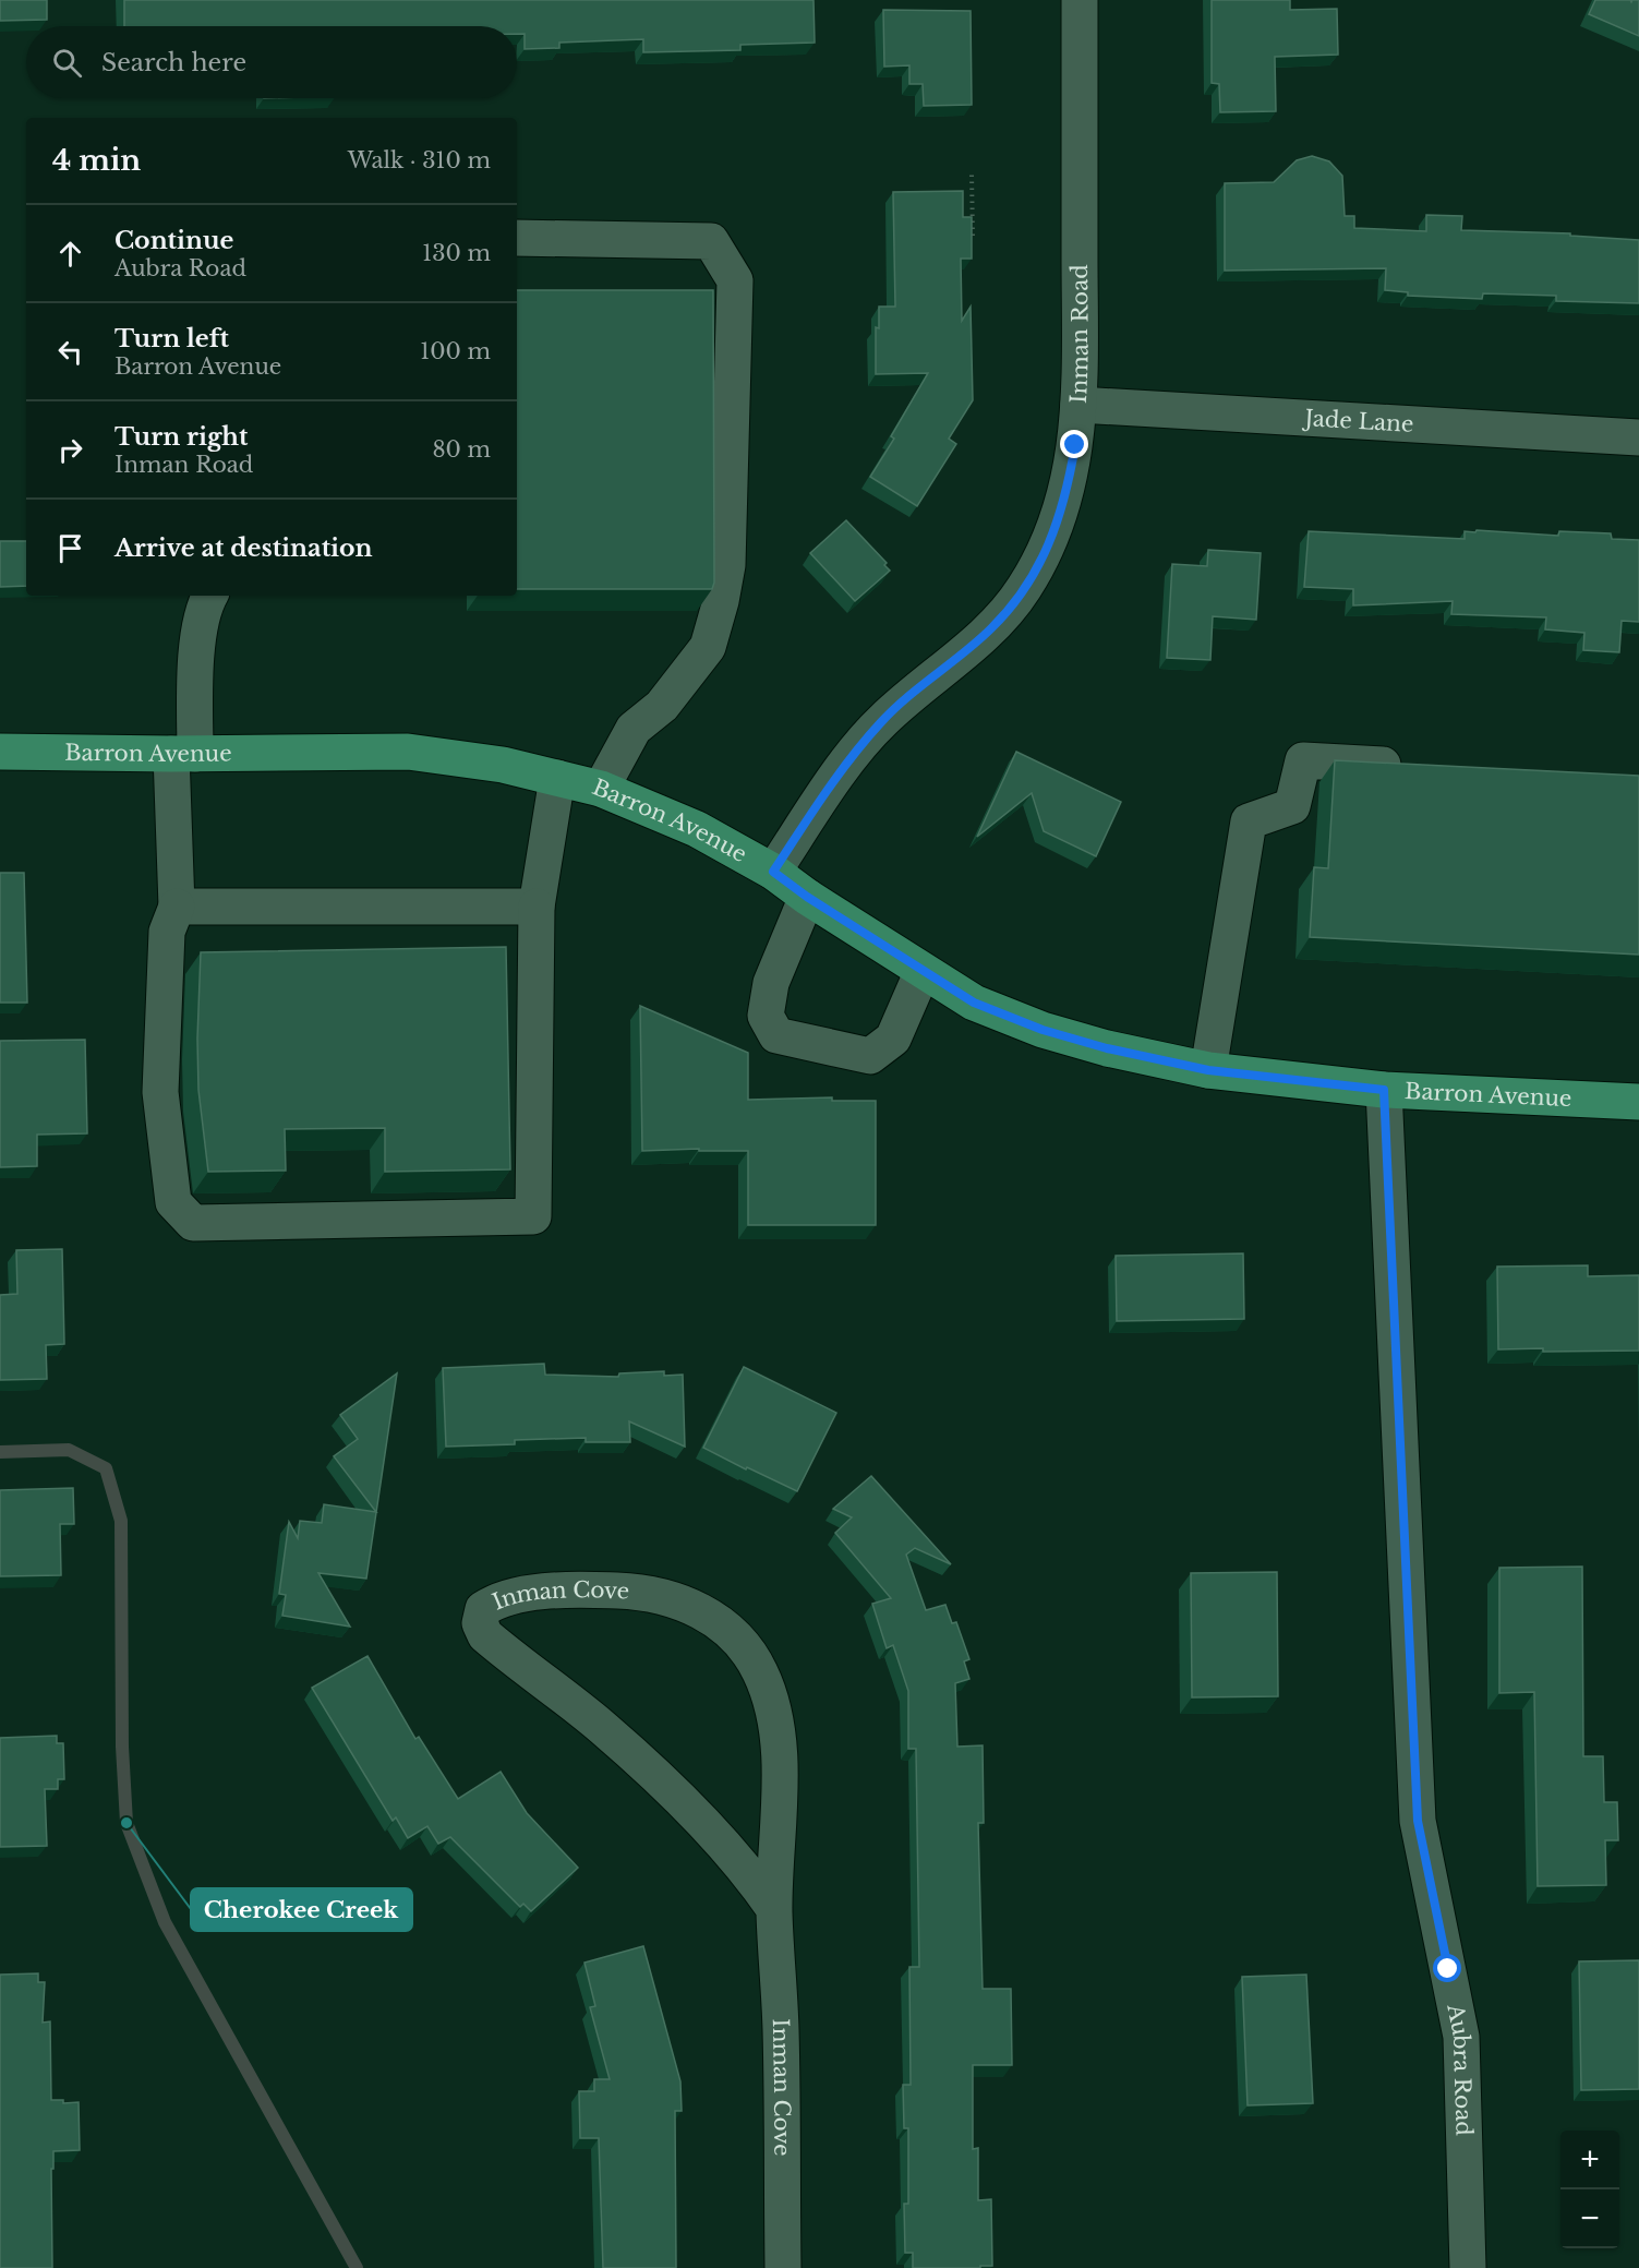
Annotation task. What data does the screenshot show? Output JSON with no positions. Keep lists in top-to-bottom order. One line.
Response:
{"streets":{"main road":["Barron Avenue"],"street":["Inman Road","Jade Lane","Inman Cove","Aubra Road"]},"crossings":[["Inman Road","Jade Lane"],["Inman Road","Barron Avenue"],["Barron Avenue","Aubra Road"]],"places":["Cherokee Creek"],"page":{"search":"Search here","heading":["4 min","Walk · 310 m"],"list":[["Continue","Aubra Road","130 m"],["Turn left","Barron Avenue","100 m"],["Turn right","Inman Road","80 m"],"Arrive at destination"],"map_buttons":["+","−"]}}
